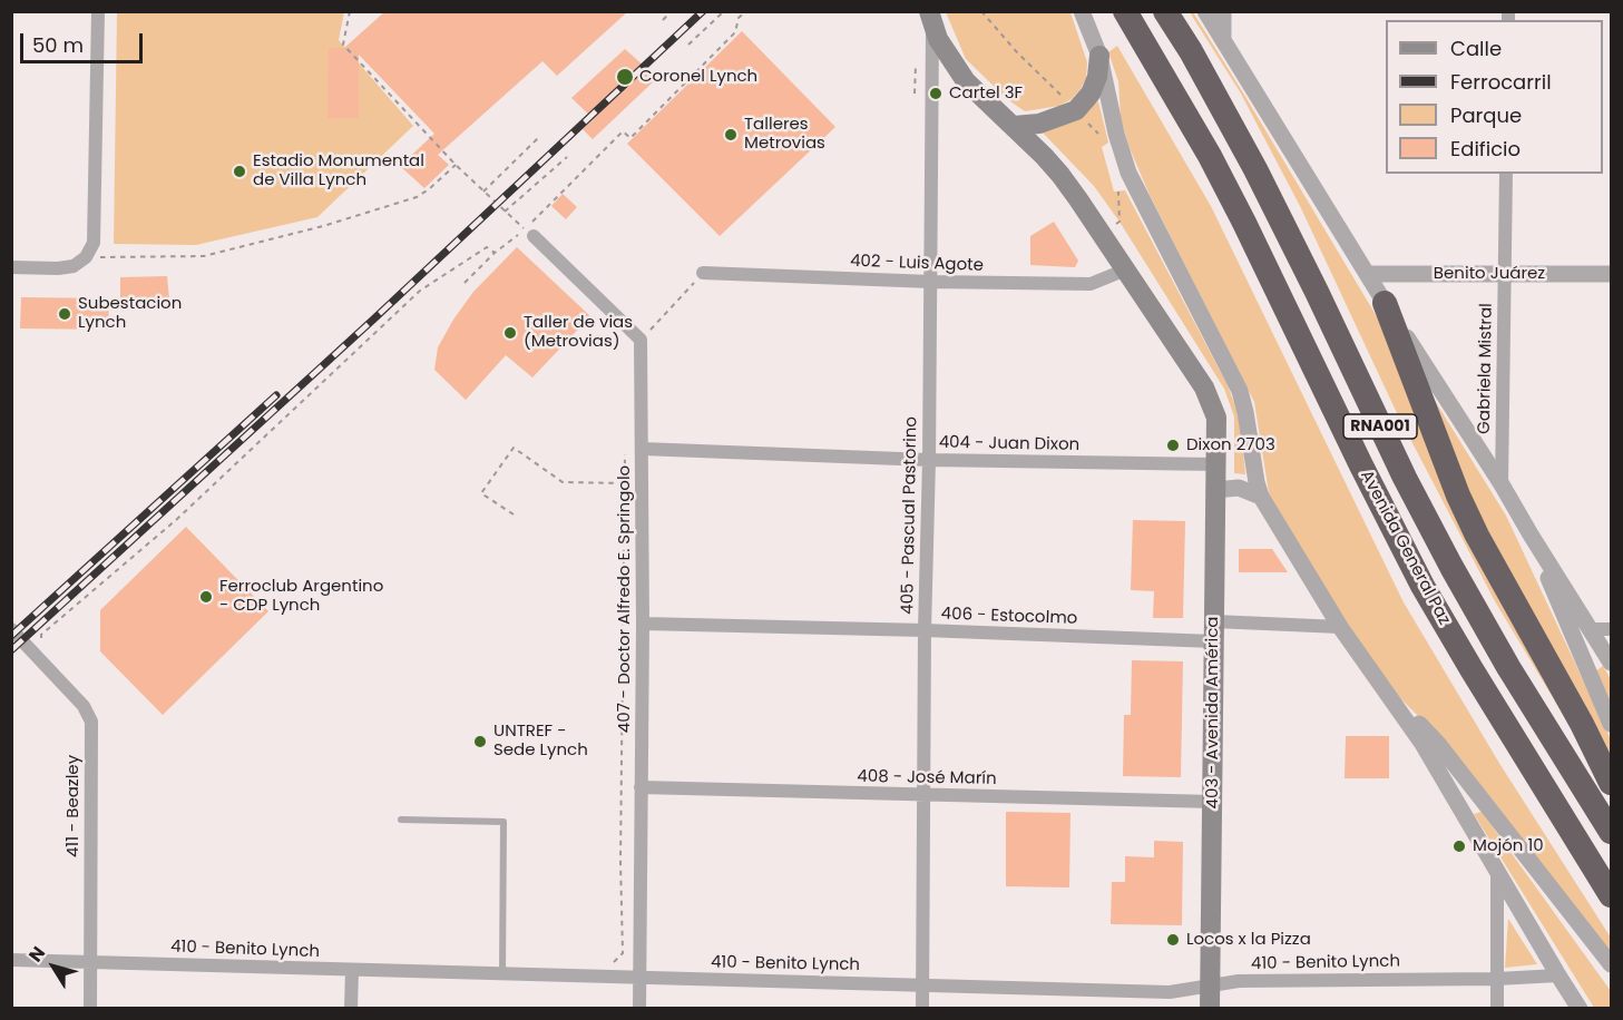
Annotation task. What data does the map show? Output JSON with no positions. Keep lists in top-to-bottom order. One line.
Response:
{"streets":{"highway":["RNA001","Avenida General Paz"],"main road":["403 - Avenida América"],"street":["402 - Luis Agote","Benito Juárez","Gabriela Mistral","404 - Juan Dixon","405 - Pascual Pastorino","407 - Doctor Alfredo E. Springolo","406 - Estocolmo","408 - José Marín","411 - Beazley","410 - Benito Lynch"]},"crossings":[["402 - Luis Agote","405 - Pascual Pastorino"],["402 - Luis Agote","403 - Avenida América"],["Benito Juárez","Gabriela Mistral"],["404 - Juan Dixon","405 - Pascual Pastorino"],["404 - Juan Dixon","407 - Doctor Alfredo E. Springolo"],["404 - Juan Dixon","403 - Avenida América"],["405 - Pascual Pastorino","406 - Estocolmo"],["405 - Pascual Pastorino","408 - José Marín"],["405 - Pascual Pastorino","410 - Benito Lynch"],["407 - Doctor Alfredo E. Springolo","406 - Estocolmo"],["407 - Doctor Alfredo E. Springolo","408 - José Marín"],["407 - Doctor Alfredo E. Springolo","410 - Benito Lynch"],["406 - Estocolmo","403 - Avenida América"],["403 - Avenida América","408 - José Marín"],["403 - Avenida América","410 - Benito Lynch"],["411 - Beazley","410 - Benito Lynch"]],"places":["Coronel Lynch","Cartel 3F","Talleres Metrovias","Estadio Monumental de Villa Lynch","Subestacion Lynch","Taller de vias (Metrovias)","Dixon 2703","Ferroclub Argentino - CDP Lynch","UNTREF - Sede Lynch","Mojón 10","Locos x la Pizza"],"legend":["Calle","Ferrocarril","Parque","Edificio"],"scale_bar":"50 m","north":"top left"}
